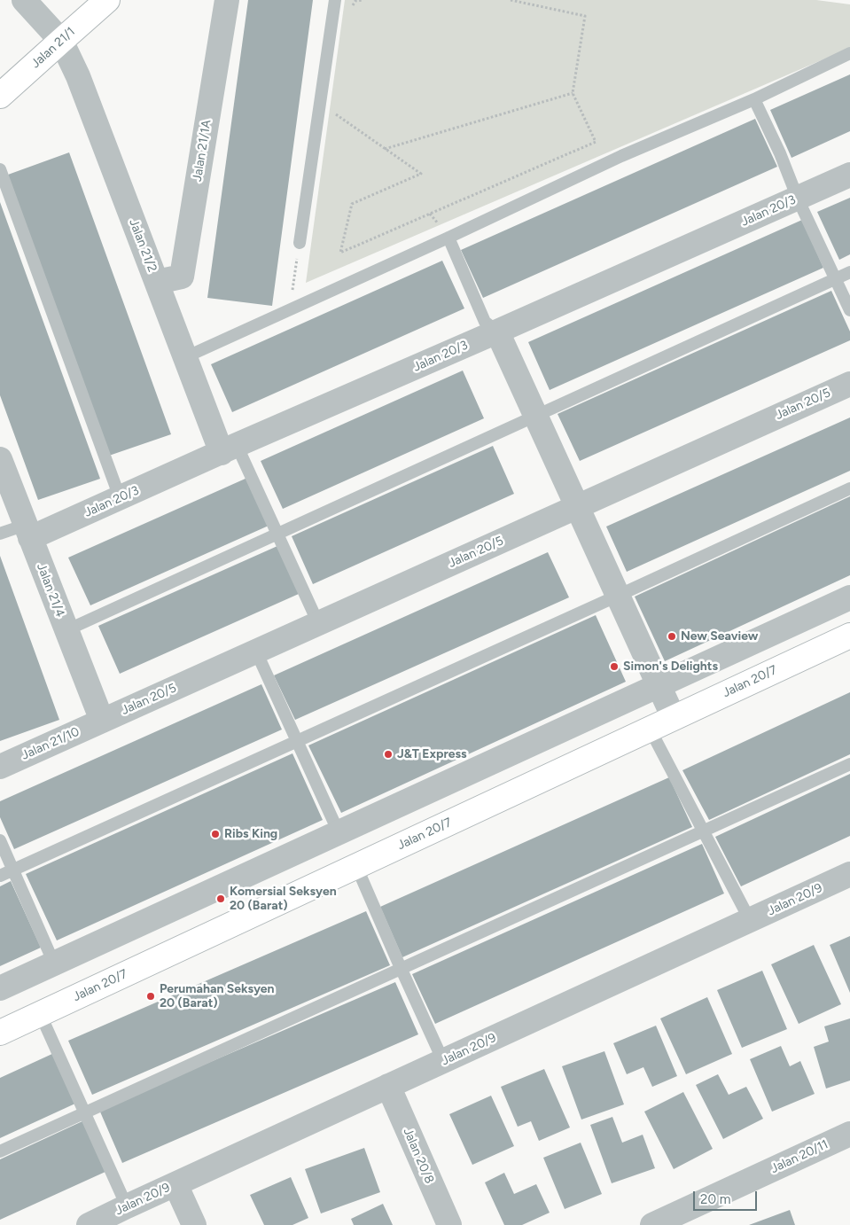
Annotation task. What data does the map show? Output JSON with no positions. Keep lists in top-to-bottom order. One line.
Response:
{"streets":{"street":["Jalan 21/1","Jalan 21/1A","Jalan 20/3","Jalan 21/2","Jalan 20/5","Jalan 21/4","Jalan 20/7","Jalan 21/10","Jalan 20/9","Jalan 20/8","Jalan 20/11"]},"crossings":[["Jalan 21/1","Jalan 21/2"],["Jalan 21/1A","Jalan 21/2"],["Jalan 20/3","Jalan 21/2"],["Jalan 20/3","Jalan 21/4"],["Jalan 20/5","Jalan 21/4"],["Jalan 20/5","Jalan 21/10"],["Jalan 21/4","Jalan 21/10"],["Jalan 20/9","Jalan 20/8"]],"places":["New Seaview","Simon's Delights","J&T Express","Ribs King","Komersial Seksyen 20 (Barat)","Perumahan Seksyen 20 (Barat)"],"scale_bar":"20 m"}
